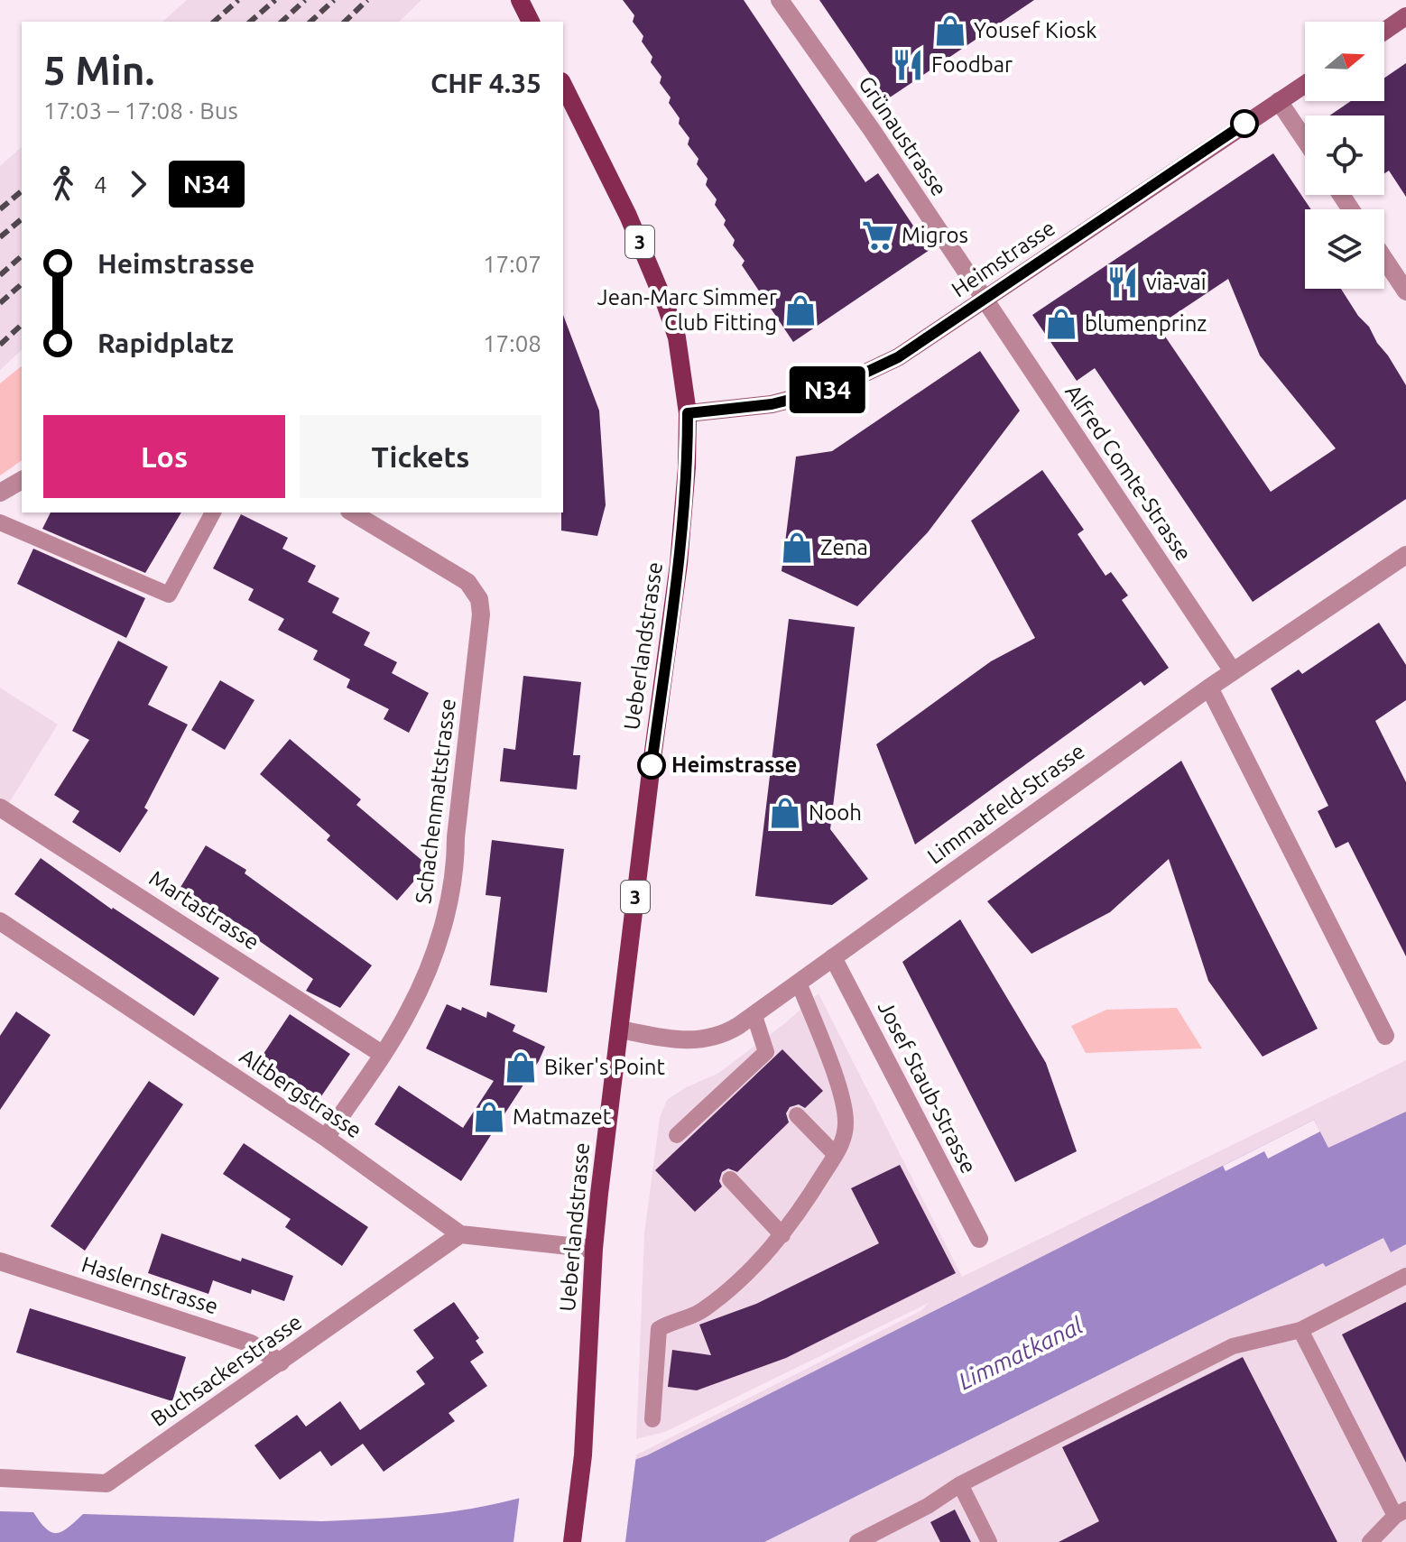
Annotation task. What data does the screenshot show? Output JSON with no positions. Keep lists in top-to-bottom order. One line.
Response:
{"streets":{"main road":["3","Ueberlandstrasse"],"street":["Grünaustrasse","Heimstrasse","Alfred Comte-Strasse","Schachenmattstrasse","Limmatfeld-Strasse","Martastrasse","Josef Staub-Strasse","Altbergstrasse","Haslernstrasse","Buchsackerstrasse"]},"crossings":[["Grünaustrasse","Heimstrasse"],["Grünaustrasse","Alfred Comte-Strasse"],["Heimstrasse","Alfred Comte-Strasse"],["Heimstrasse","Ueberlandstrasse"],["Alfred Comte-Strasse","Limmatfeld-Strasse"],["Ueberlandstrasse","Limmatfeld-Strasse"],["Ueberlandstrasse","Altbergstrasse"],["Schachenmattstrasse","Martastrasse"],["Schachenmattstrasse","Altbergstrasse"],["Limmatfeld-Strasse","Josef Staub-Strasse"],["Altbergstrasse","Buchsackerstrasse"],["Haslernstrasse","Buchsackerstrasse"]],"water":["Limmatkanal"],"places":{"shop":["Yousef Kiosk","Jean-Marc Simmer Club Fitting","blumenprinz","Zena","Nooh","Biker's Point","Matmazet"],"restaurant":["Foodbar","via-vai"],"supermarket":["Migros"],"other":["Heimstrasse"]},"lines":["bus line N34"],"north":"right","page":{"on_map":"N34","heading":["5 Min.","17:03 – 17:08 · Bus","CHF 4.35"],"legs":["4","N34"],"list":[{"name":"Heimstrasse","value":"17:07"},{"name":"Rapidplatz","value":"17:08"}],"buttons":["Los","Tickets"]}}
